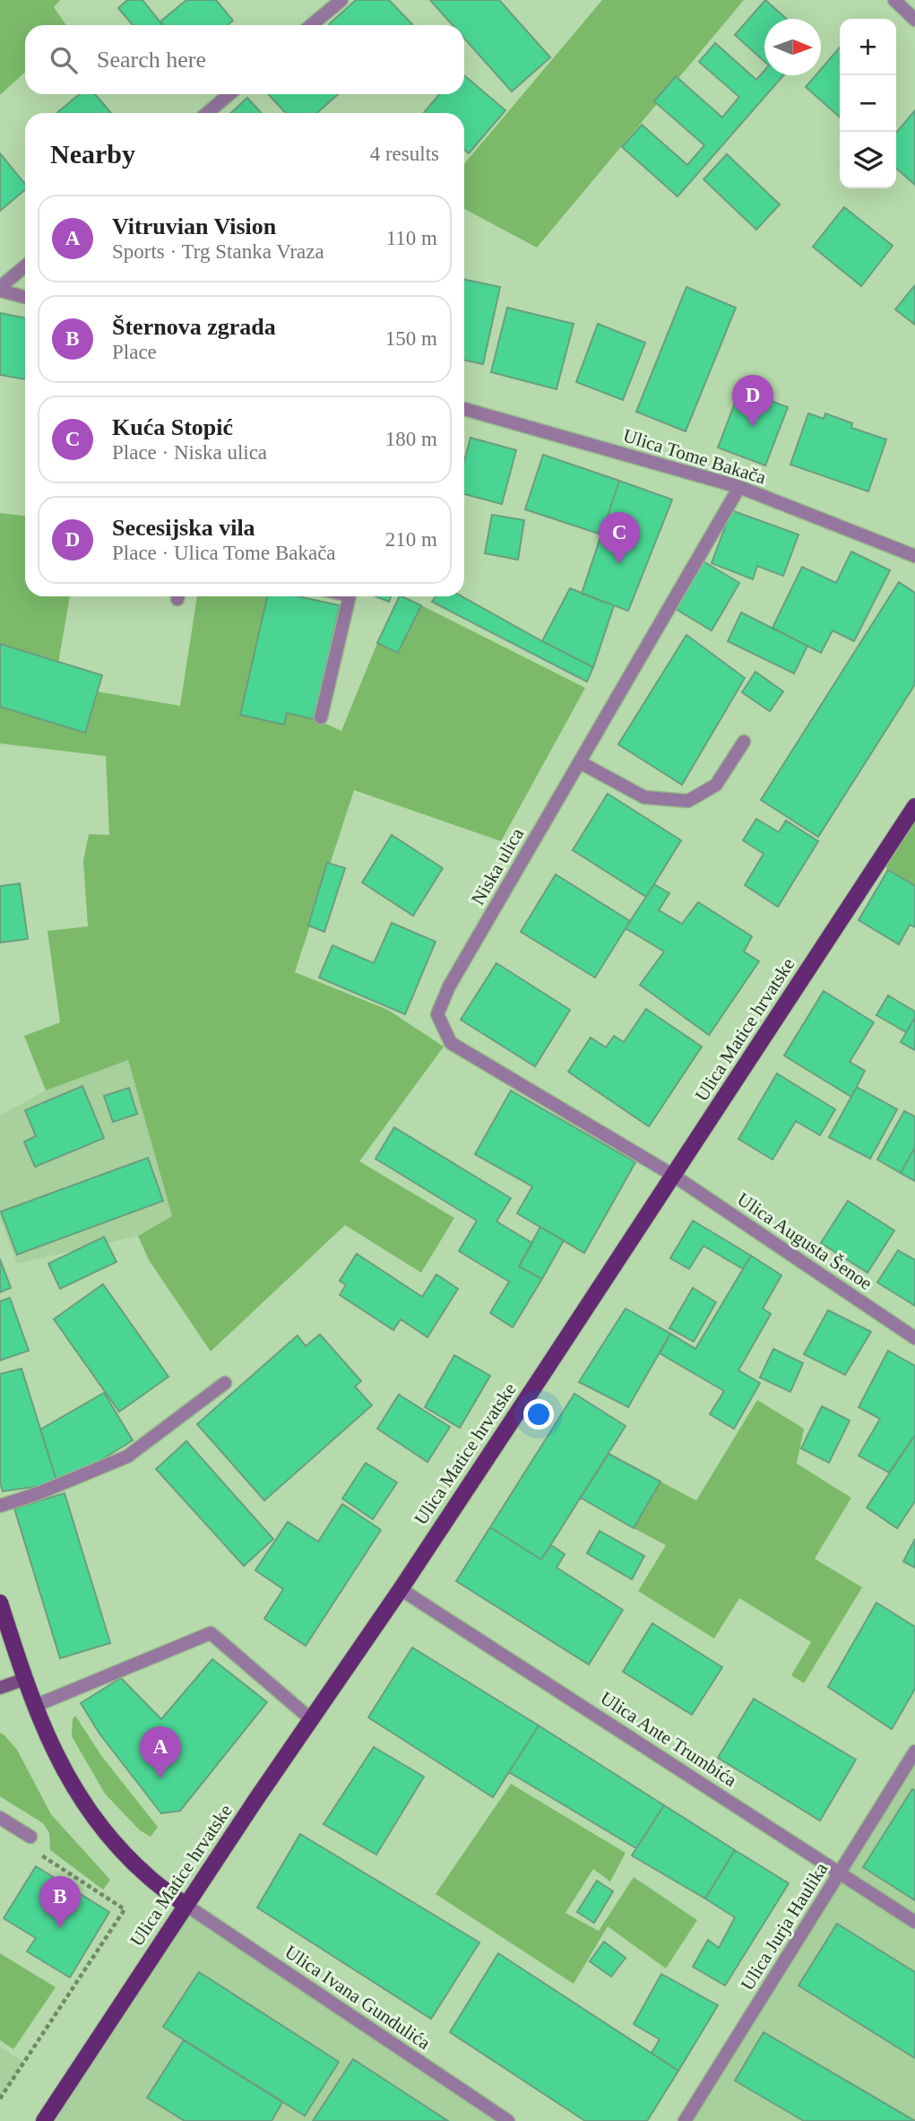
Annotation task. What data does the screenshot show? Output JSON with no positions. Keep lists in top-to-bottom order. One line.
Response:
{"streets":{"main road":["Ulica Matice hrvatske"],"street":["Ulica Tome Bakača","Niska ulica","Ulica Augusta Šenoe","Ulica Ante Trumbića","Ulica Jurja Haulika","Ulica Ivana Gundulića"]},"crossings":[["Ulica Tome Bakača","Niska ulica"],["Niska ulica","Ulica Matice hrvatske"],["Niska ulica","Ulica Augusta Šenoe"],["Ulica Matice hrvatske","Ulica Augusta Šenoe"],["Ulica Matice hrvatske","Ulica Ante Trumbića"],["Ulica Matice hrvatske","Ulica Ivana Gundulića"],["Ulica Ante Trumbića","Ulica Jurja Haulika"]],"north":"right","page":{"map_buttons":["+","−"],"search":"Search here","heading":["Nearby","4 results"],"list":[{"mark":"A","name":"Vitruvian Vision","note":"Sports · Trg Stanka Vraza","value":"110 m"},{"mark":"B","name":"Šternova zgrada","note":"Place","value":"150 m"},{"mark":"C","name":"Kuća Stopić","note":"Place · Niska ulica","value":"180 m"},{"mark":"D","name":"Secesijska vila","note":"Place · Ulica Tome Bakača","value":"210 m"}],"pins":["D","C","A","B"]}}
